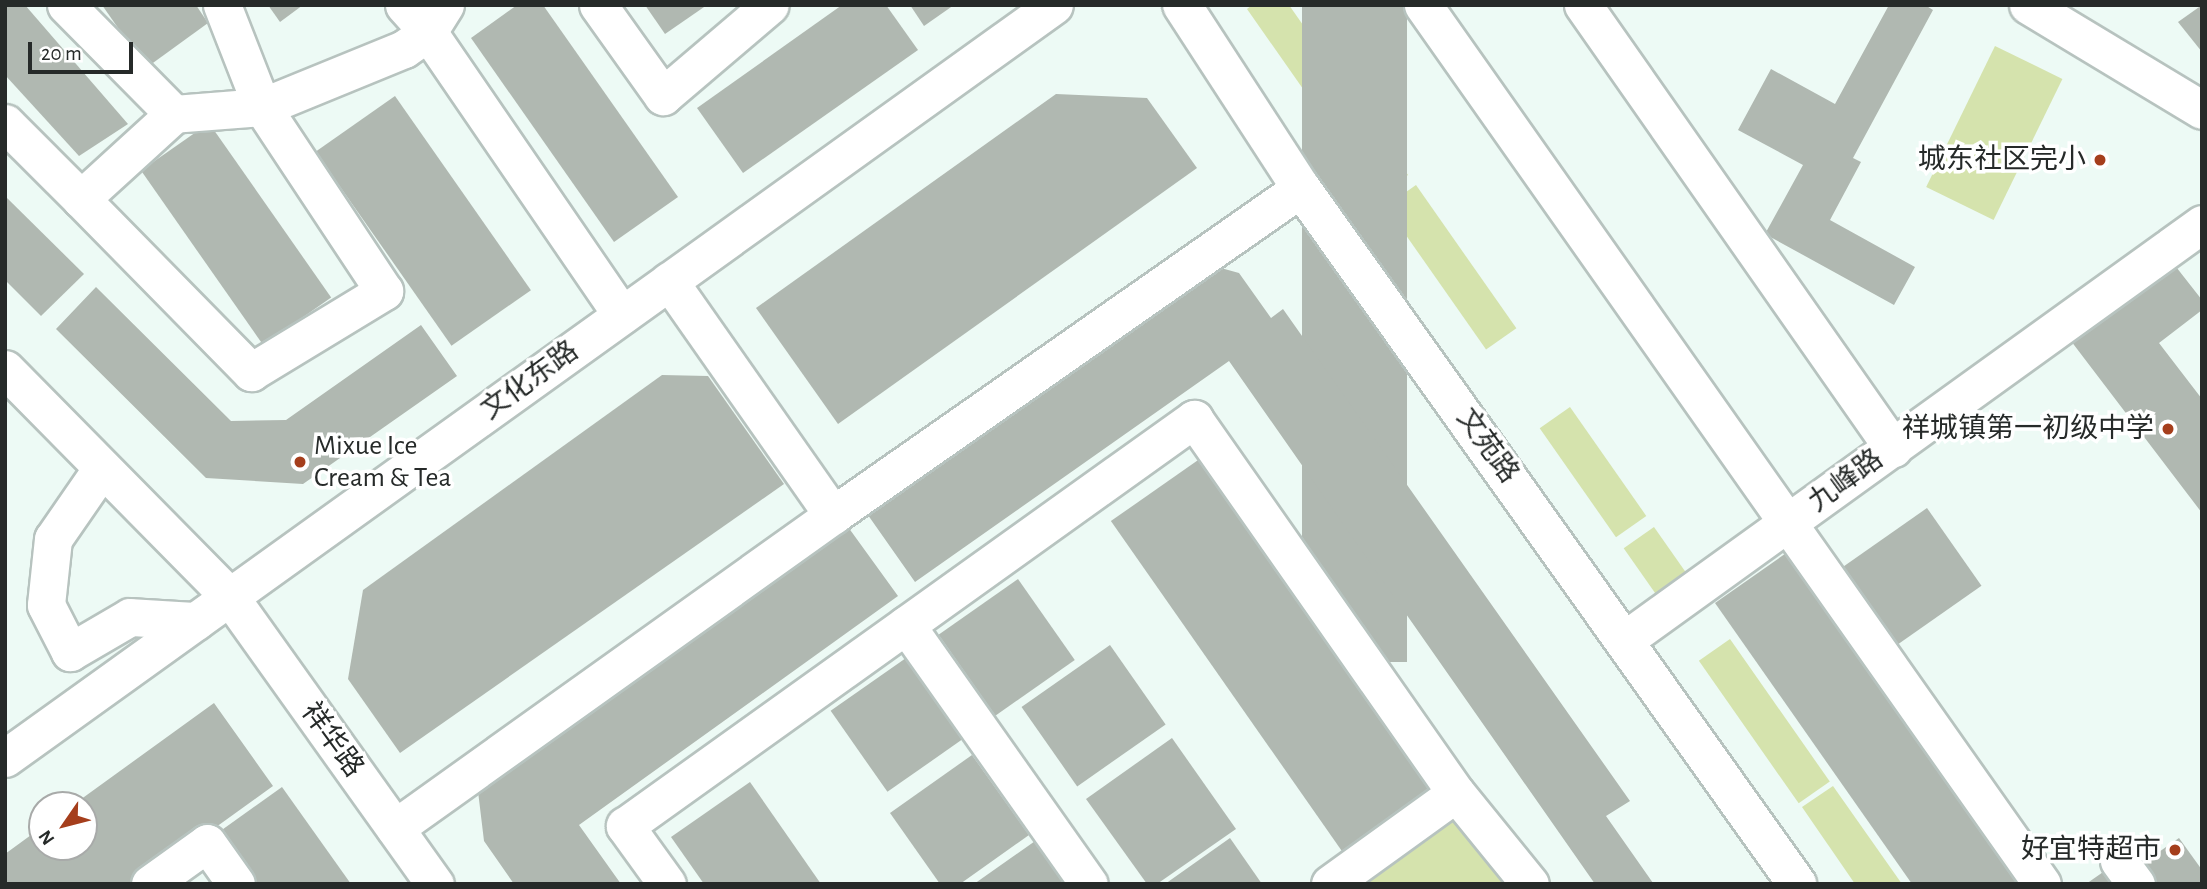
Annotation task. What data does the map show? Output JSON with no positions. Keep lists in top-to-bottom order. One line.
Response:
{"streets":{"main road":["文苑路"],"street":["文化东路","九峰路","祥华路"]},"crossings":[["文化东路","祥华路"],["文苑路","九峰路"]],"places":["城东社区完小","祥城镇第一初级中学","Mixue Ice Cream & Tea","好宜特超市"],"scale_bar":"20 m","north":"bottom left"}
